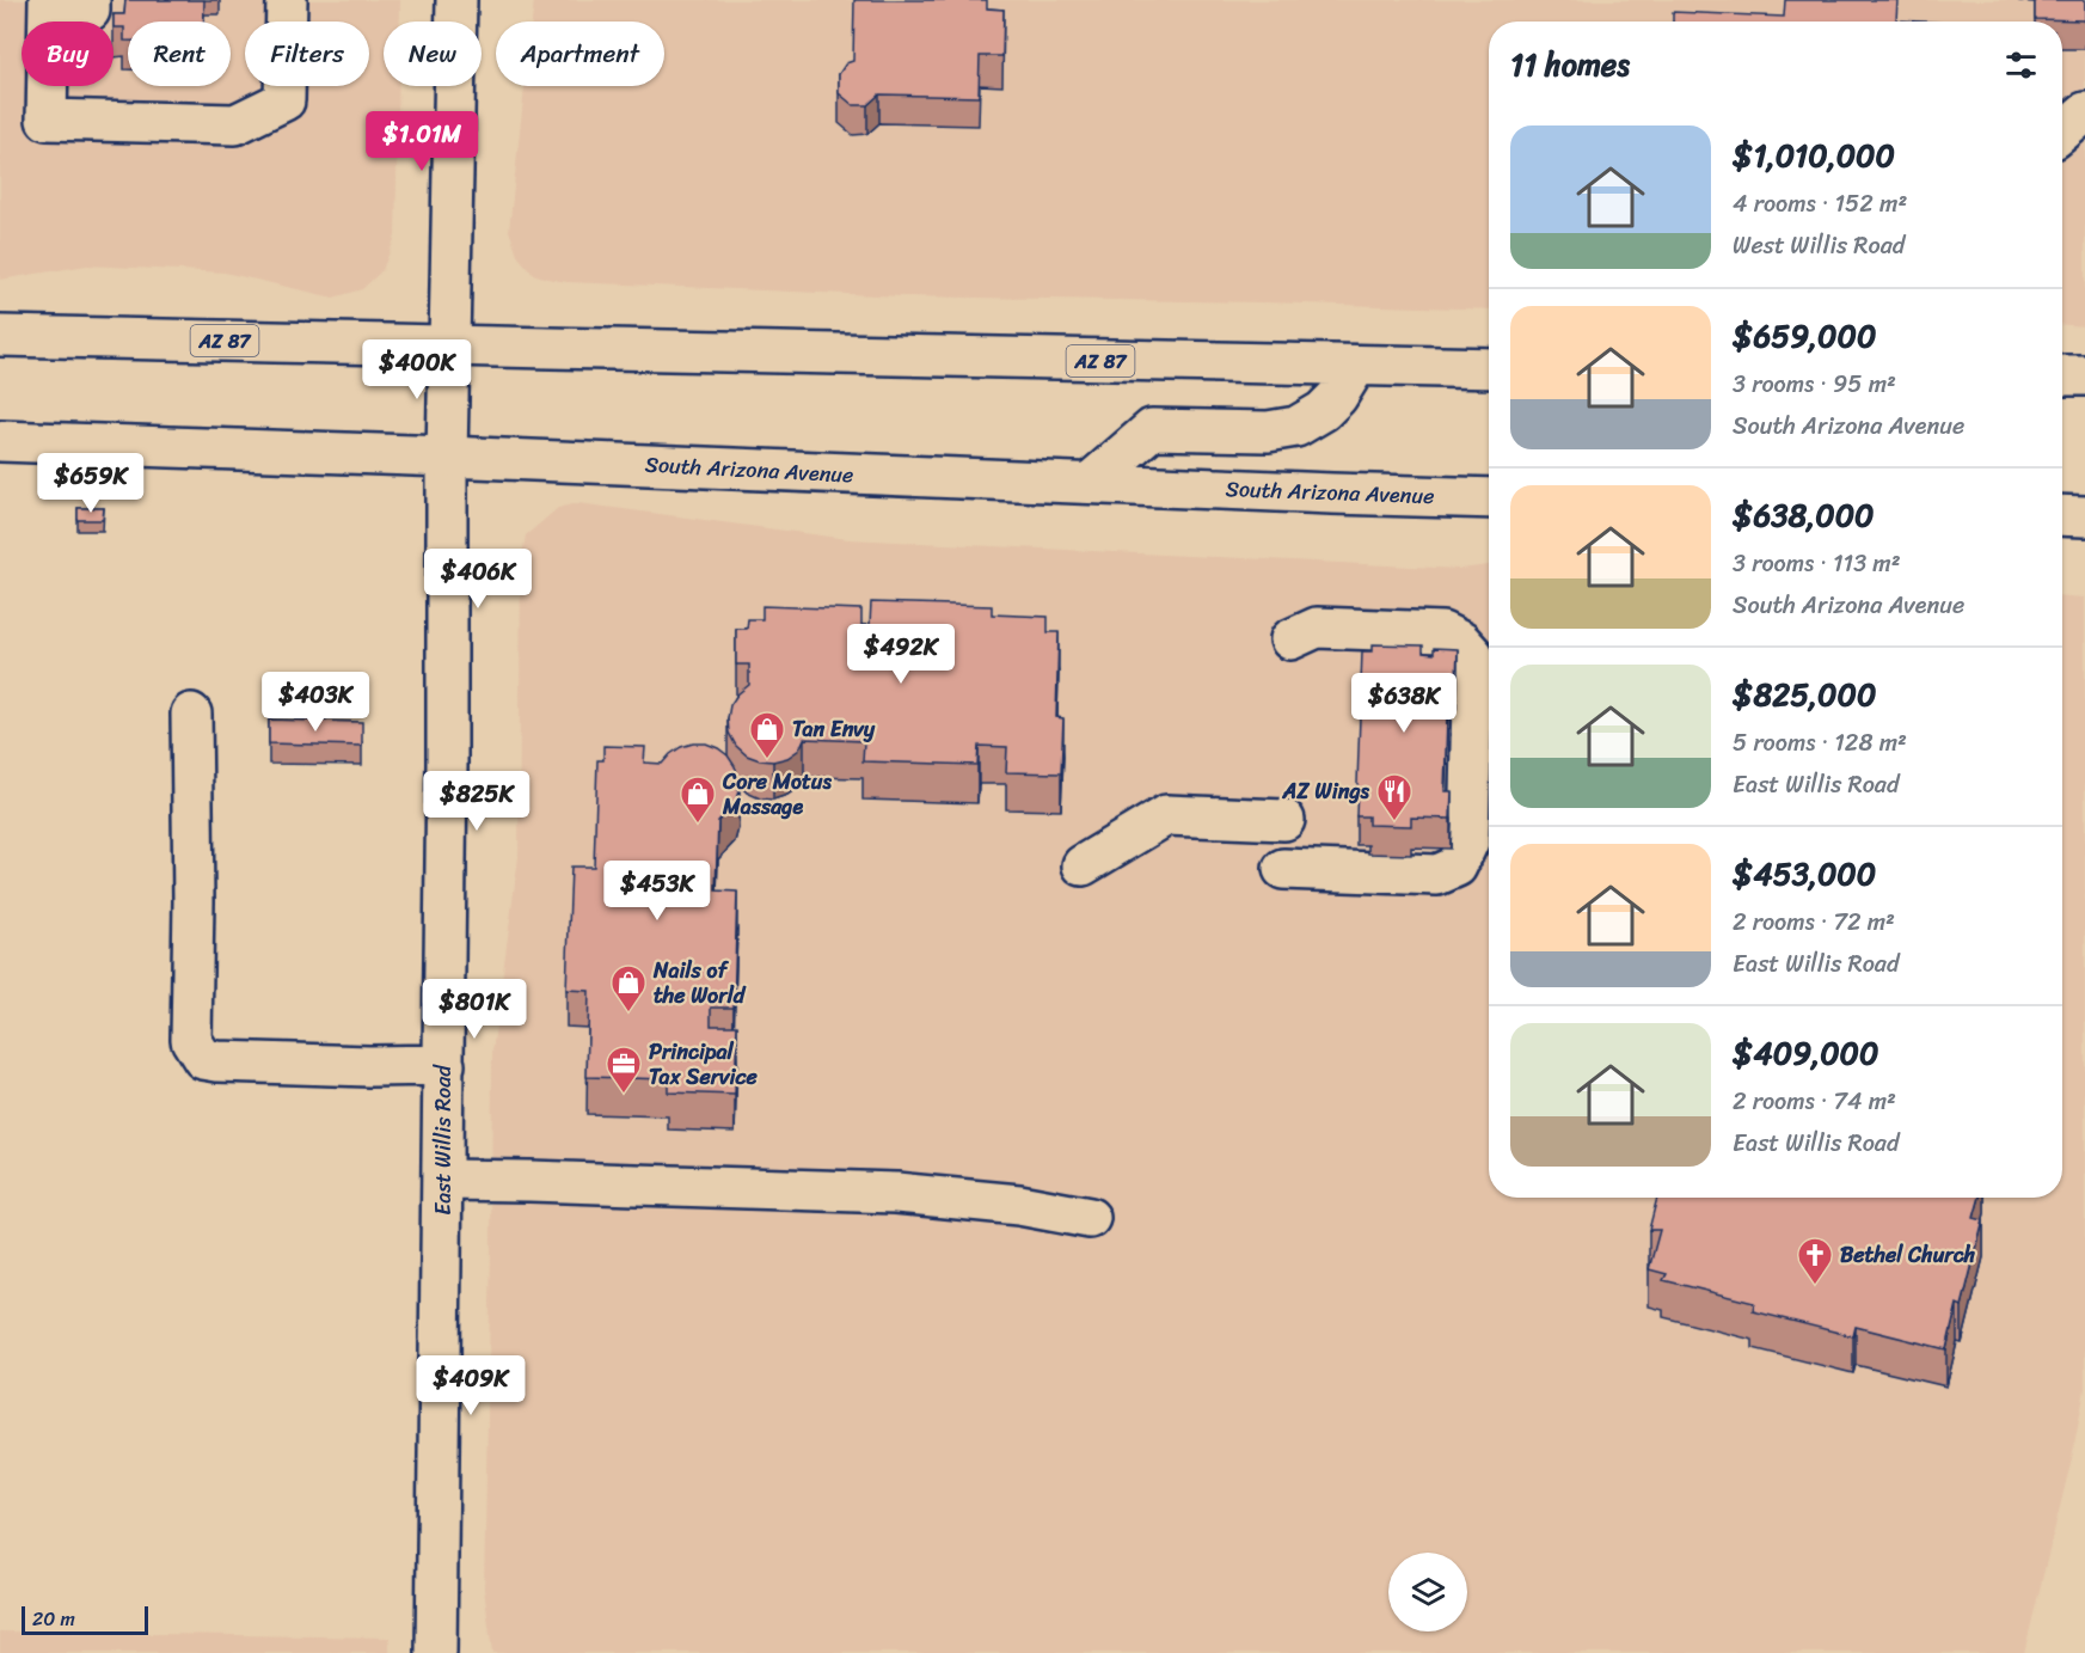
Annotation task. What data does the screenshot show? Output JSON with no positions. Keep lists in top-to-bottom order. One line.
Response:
{"streets":{"main road":["AZ 87","South Arizona Avenue","East Willis Road"]},"crossings":[["AZ 87","East Willis Road"],["South Arizona Avenue","East Willis Road"]],"places":{"shop":["Tan Envy","Core Motus Massage","Nails of the World"],"restaurant":["AZ Wings"],"office":["Principal Tax Service"],"church":["Bethel Church"]},"scale_bar":"20 m","page":{"chip":["Buy","Rent","Filters","New","Apartment"],"heading":"11 homes","list":[{"name":"$1,010,000","note":"4 rooms · 152 m² · West Willis Road"},{"name":"$659,000","note":"3 rooms · 95 m² · South Arizona Avenue"},{"name":"$638,000","note":"3 rooms · 113 m² · South Arizona Avenue"},{"name":"$825,000","note":"5 rooms · 128 m² · East Willis Road"},{"name":"$453,000","note":"2 rooms · 72 m² · East Willis Road"},{"name":"$409,000","note":"2 rooms · 74 m² · East Willis Road"}],"price":["$1.01M","$400K","$659K","$406K","$492K","$403K","$638K","$825K","$453K","$801K","$409K"],"scale":"20 m"}}
